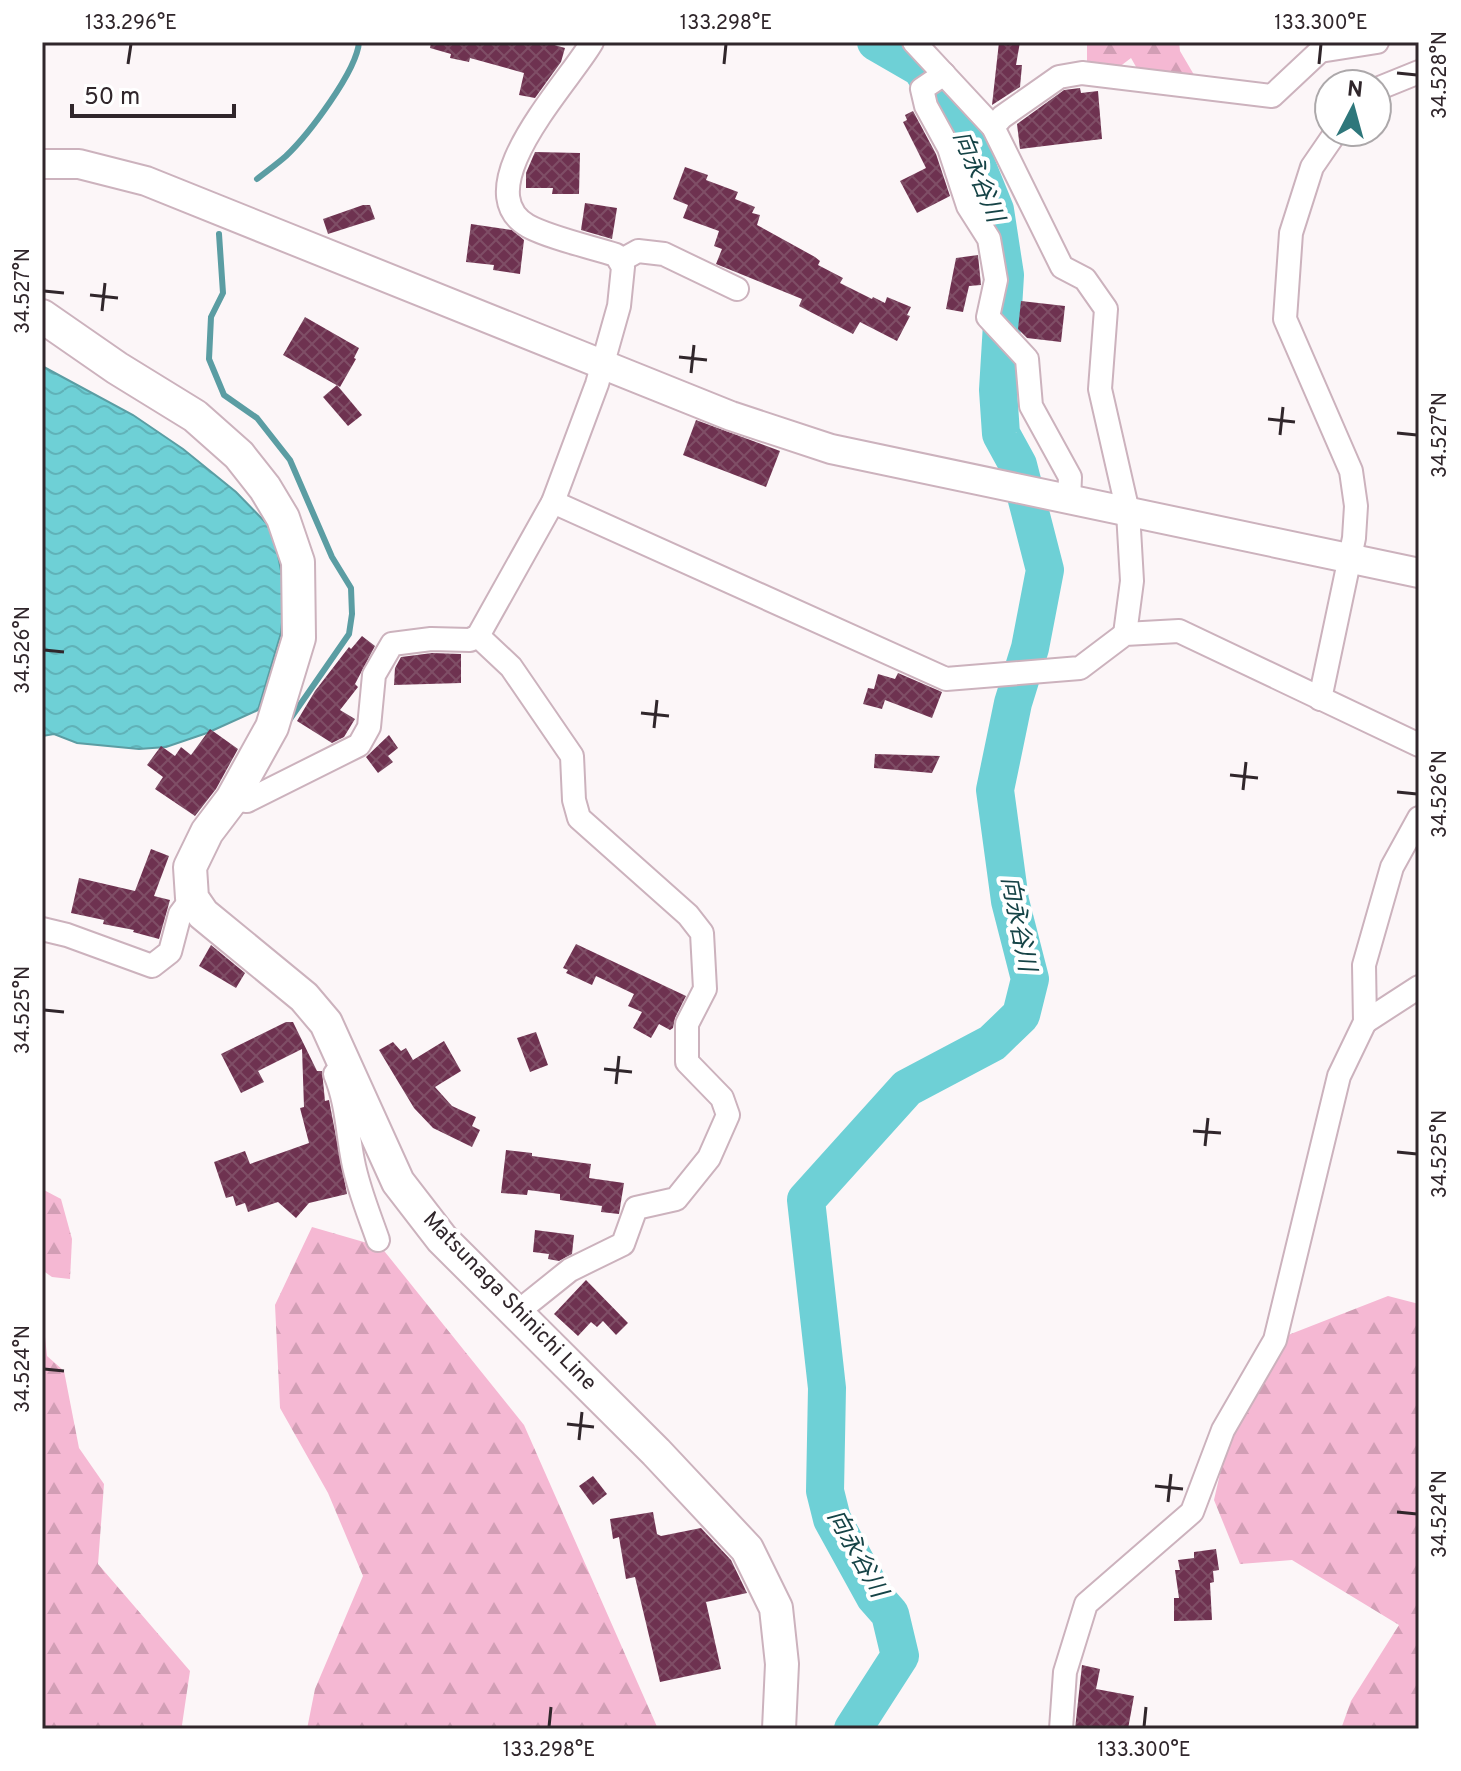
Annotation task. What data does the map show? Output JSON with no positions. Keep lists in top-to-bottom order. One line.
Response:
{"streets":{"main road":["Matsunaga Shinichi Line"]},"water":["向永谷川"],"scale_bar":"50 m","north":"top","coordinates":["133.296°E","133.298°E","133.300°E","34.528°N","34.527°N","34.526°N","34.525°N","34.524°N"]}
